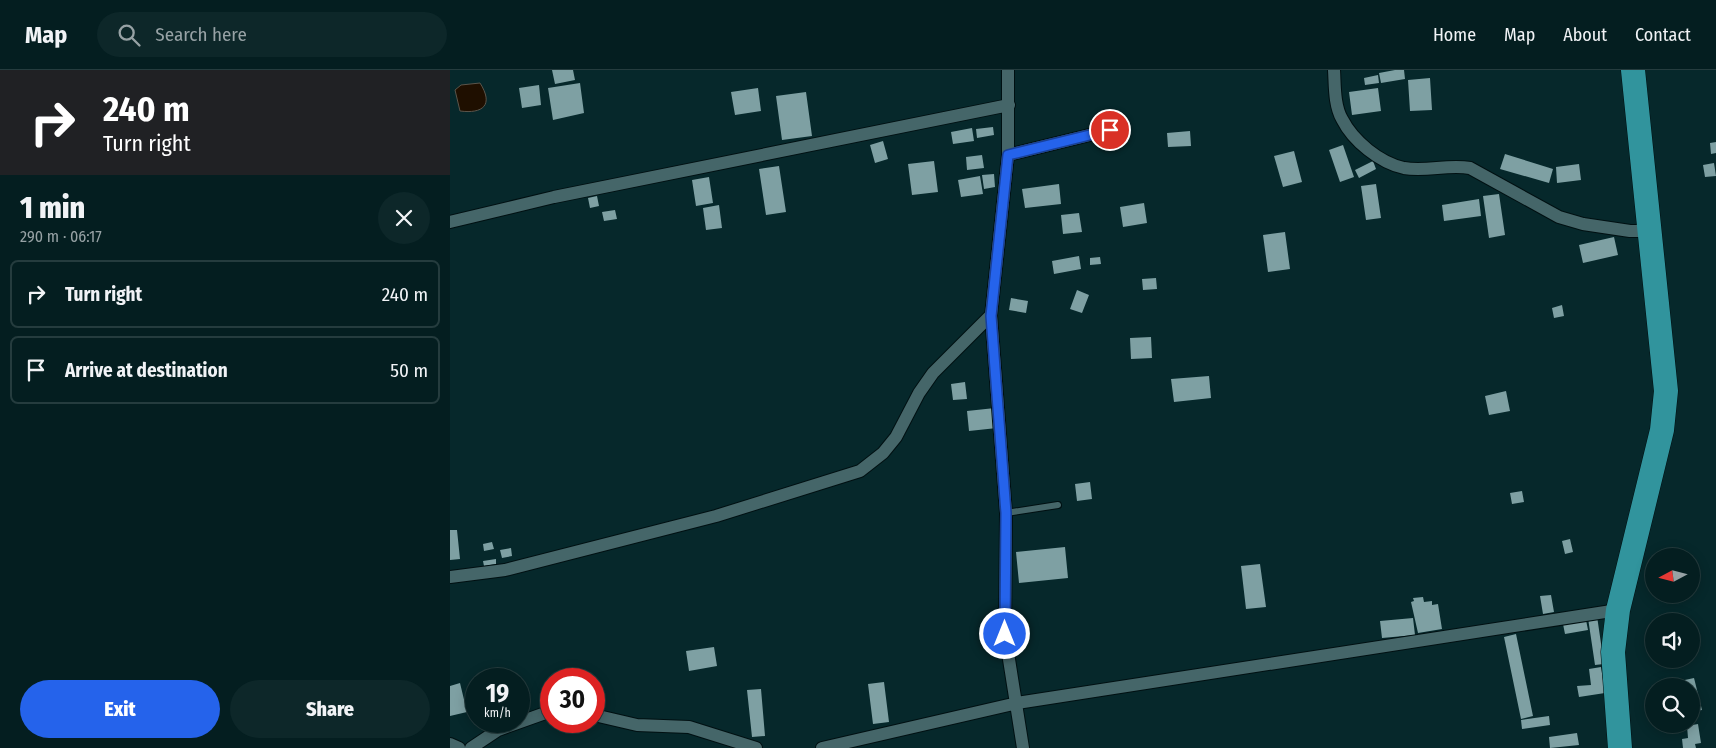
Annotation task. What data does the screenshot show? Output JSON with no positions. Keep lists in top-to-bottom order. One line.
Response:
{"north":"left","page":{"header":"Map","search":"Search here","nav":["Home","Map","About","Contact"],"turn":["240 m","Turn right"],"heading":["1 min","290 m · 06:17"],"list":[{"name":"Turn right","value":"240 m"},{"name":"Arrive at destination","value":"50 m"}],"speed":"19 km/h","limit":"30","buttons":["Exit","Share"]}}
